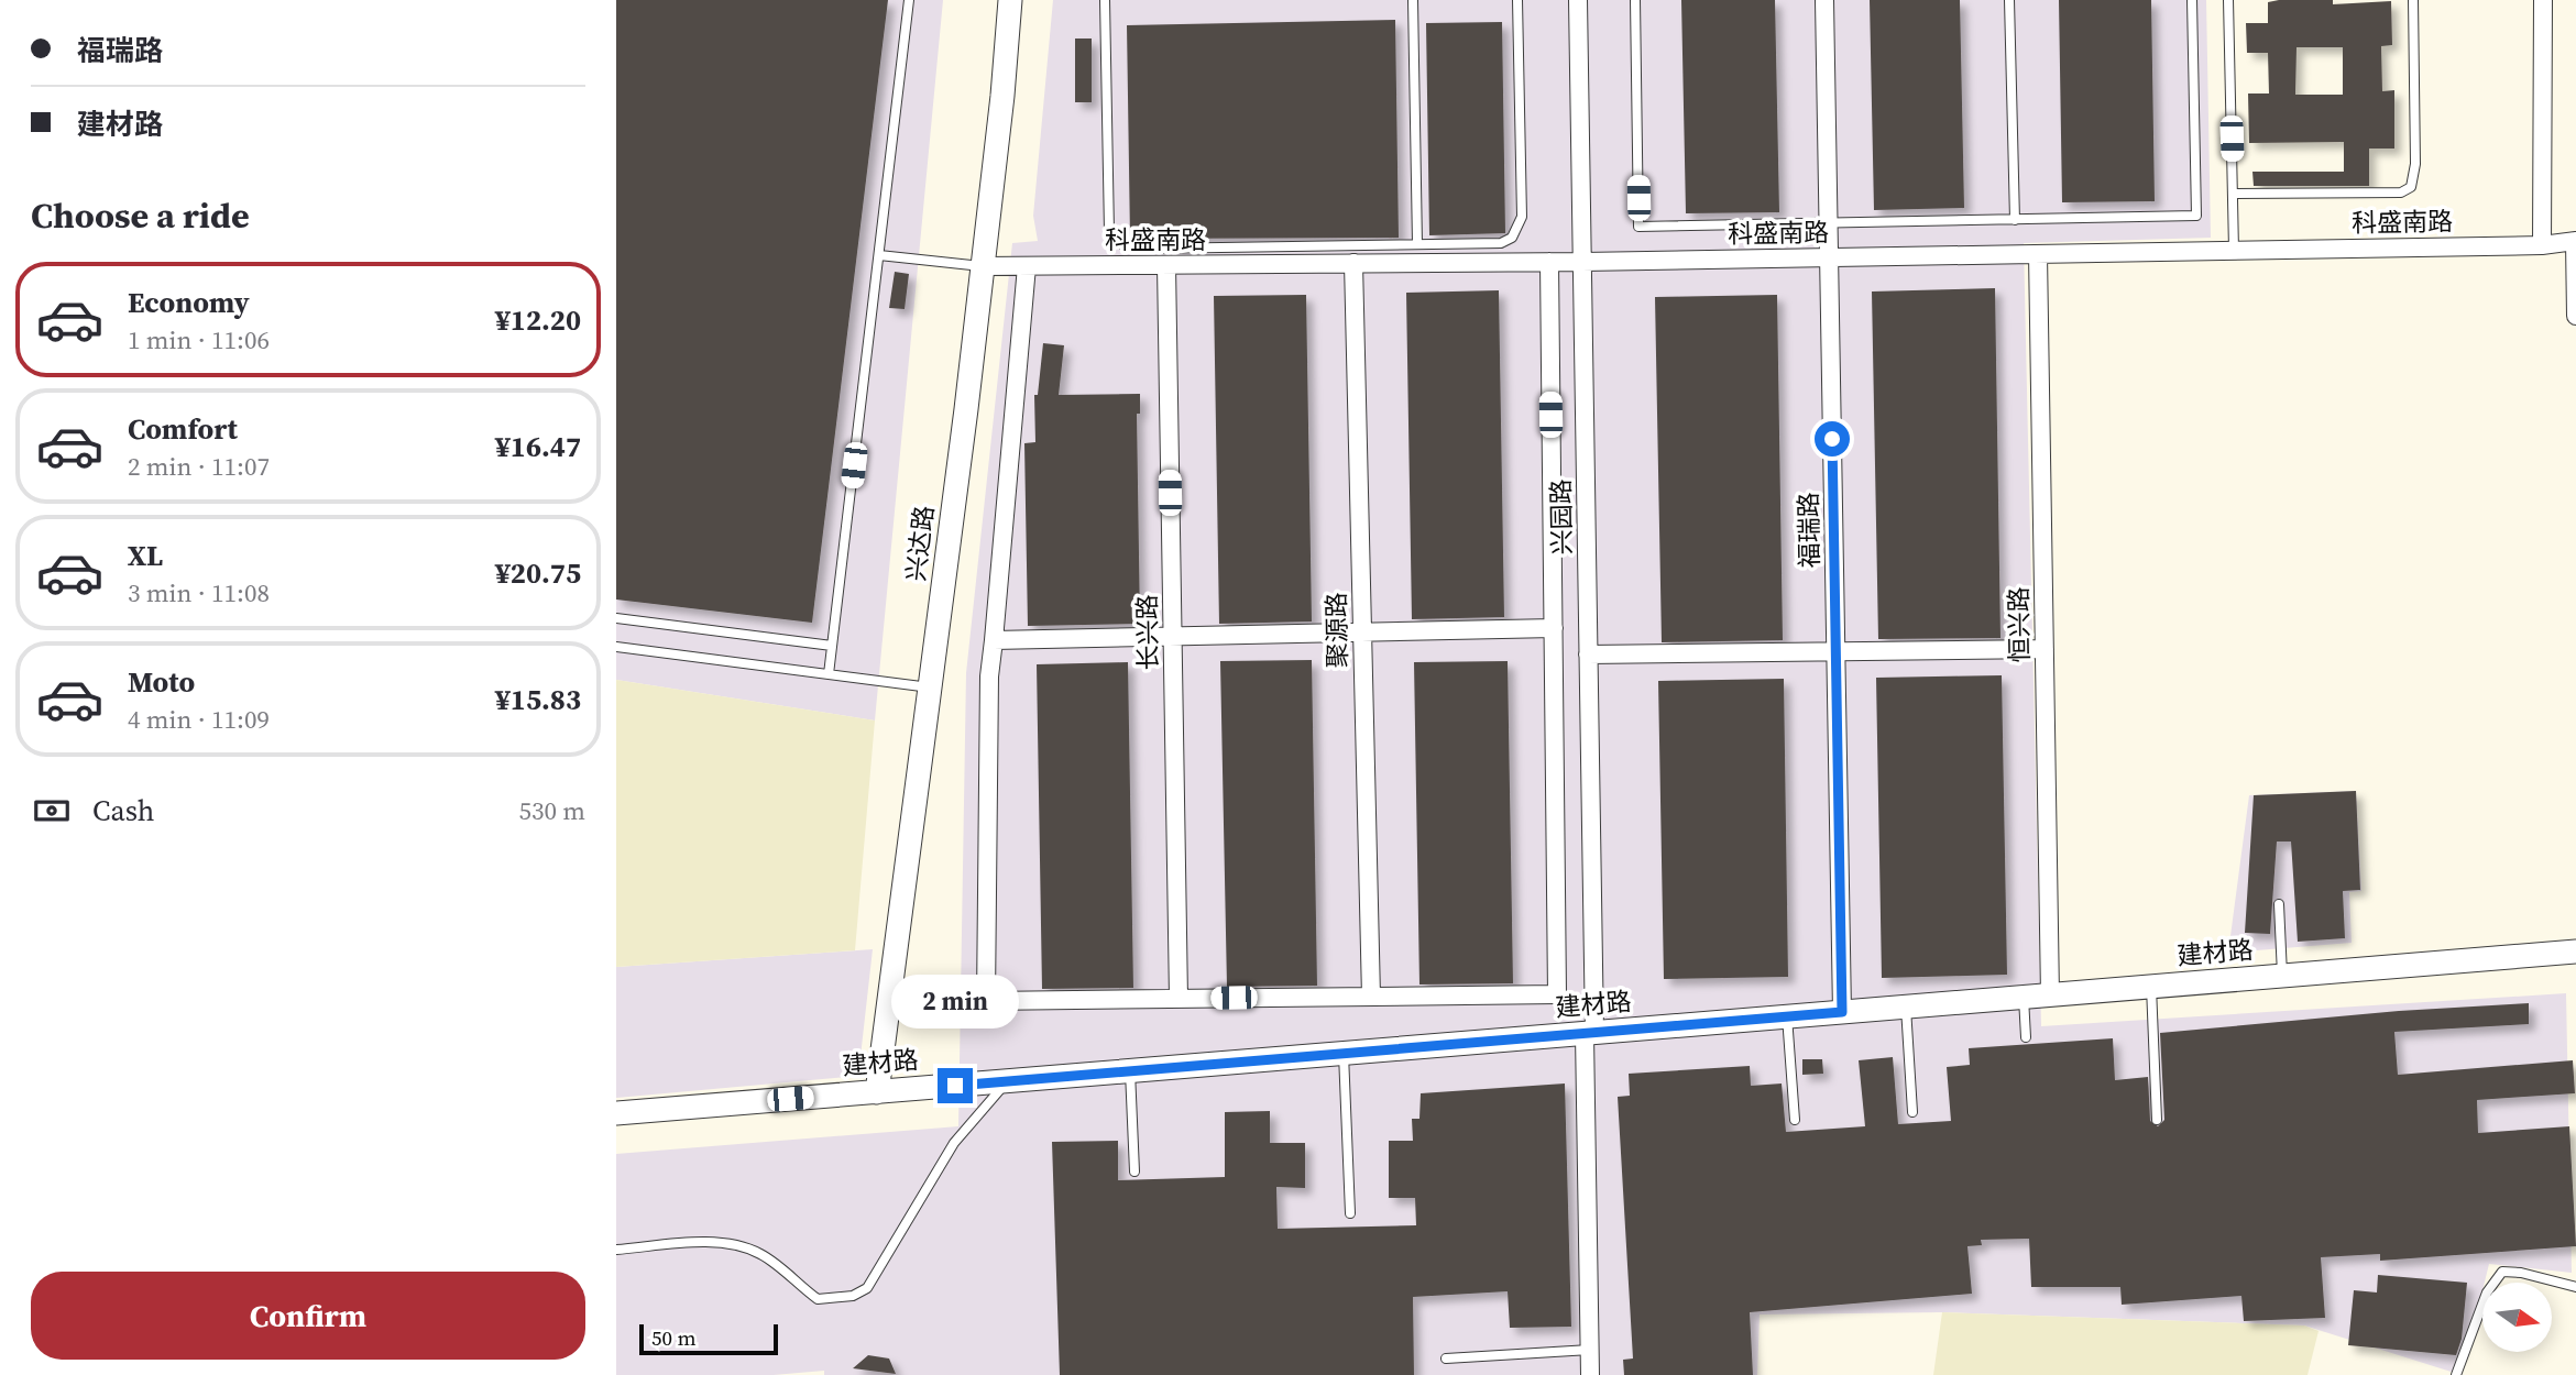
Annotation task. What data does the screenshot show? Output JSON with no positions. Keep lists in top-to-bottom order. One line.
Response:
{"streets":{"street":["科盛南路","兴园路","福瑞路","兴达路","恒兴路","聚源路","长兴路","建材路"]},"crossings":[["科盛南路","兴园路"],["科盛南路","福瑞路"],["科盛南路","兴达路"],["科盛南路","恒兴路"],["科盛南路","聚源路"],["科盛南路","长兴路"],["兴园路","建材路"],["福瑞路","建材路"],["兴达路","建材路"],["恒兴路","建材路"]],"scale_bar":"50 m","north":"right","page":{"banner":["福瑞路","建材路"],"heading":"Choose a ride","list":[{"name":"Economy","note":"1 min · 11:06","value":"¥12.20"},{"name":"Comfort","note":"2 min · 11:07","value":"¥16.47"},{"name":"XL","note":"3 min · 11:08","value":"¥20.75"},{"name":"Moto","note":"4 min · 11:09","value":"¥15.83"}],"pay":["Cash","530 m"],"bubble":"2 min","buttons":"Confirm","scale":"50 m"}}
